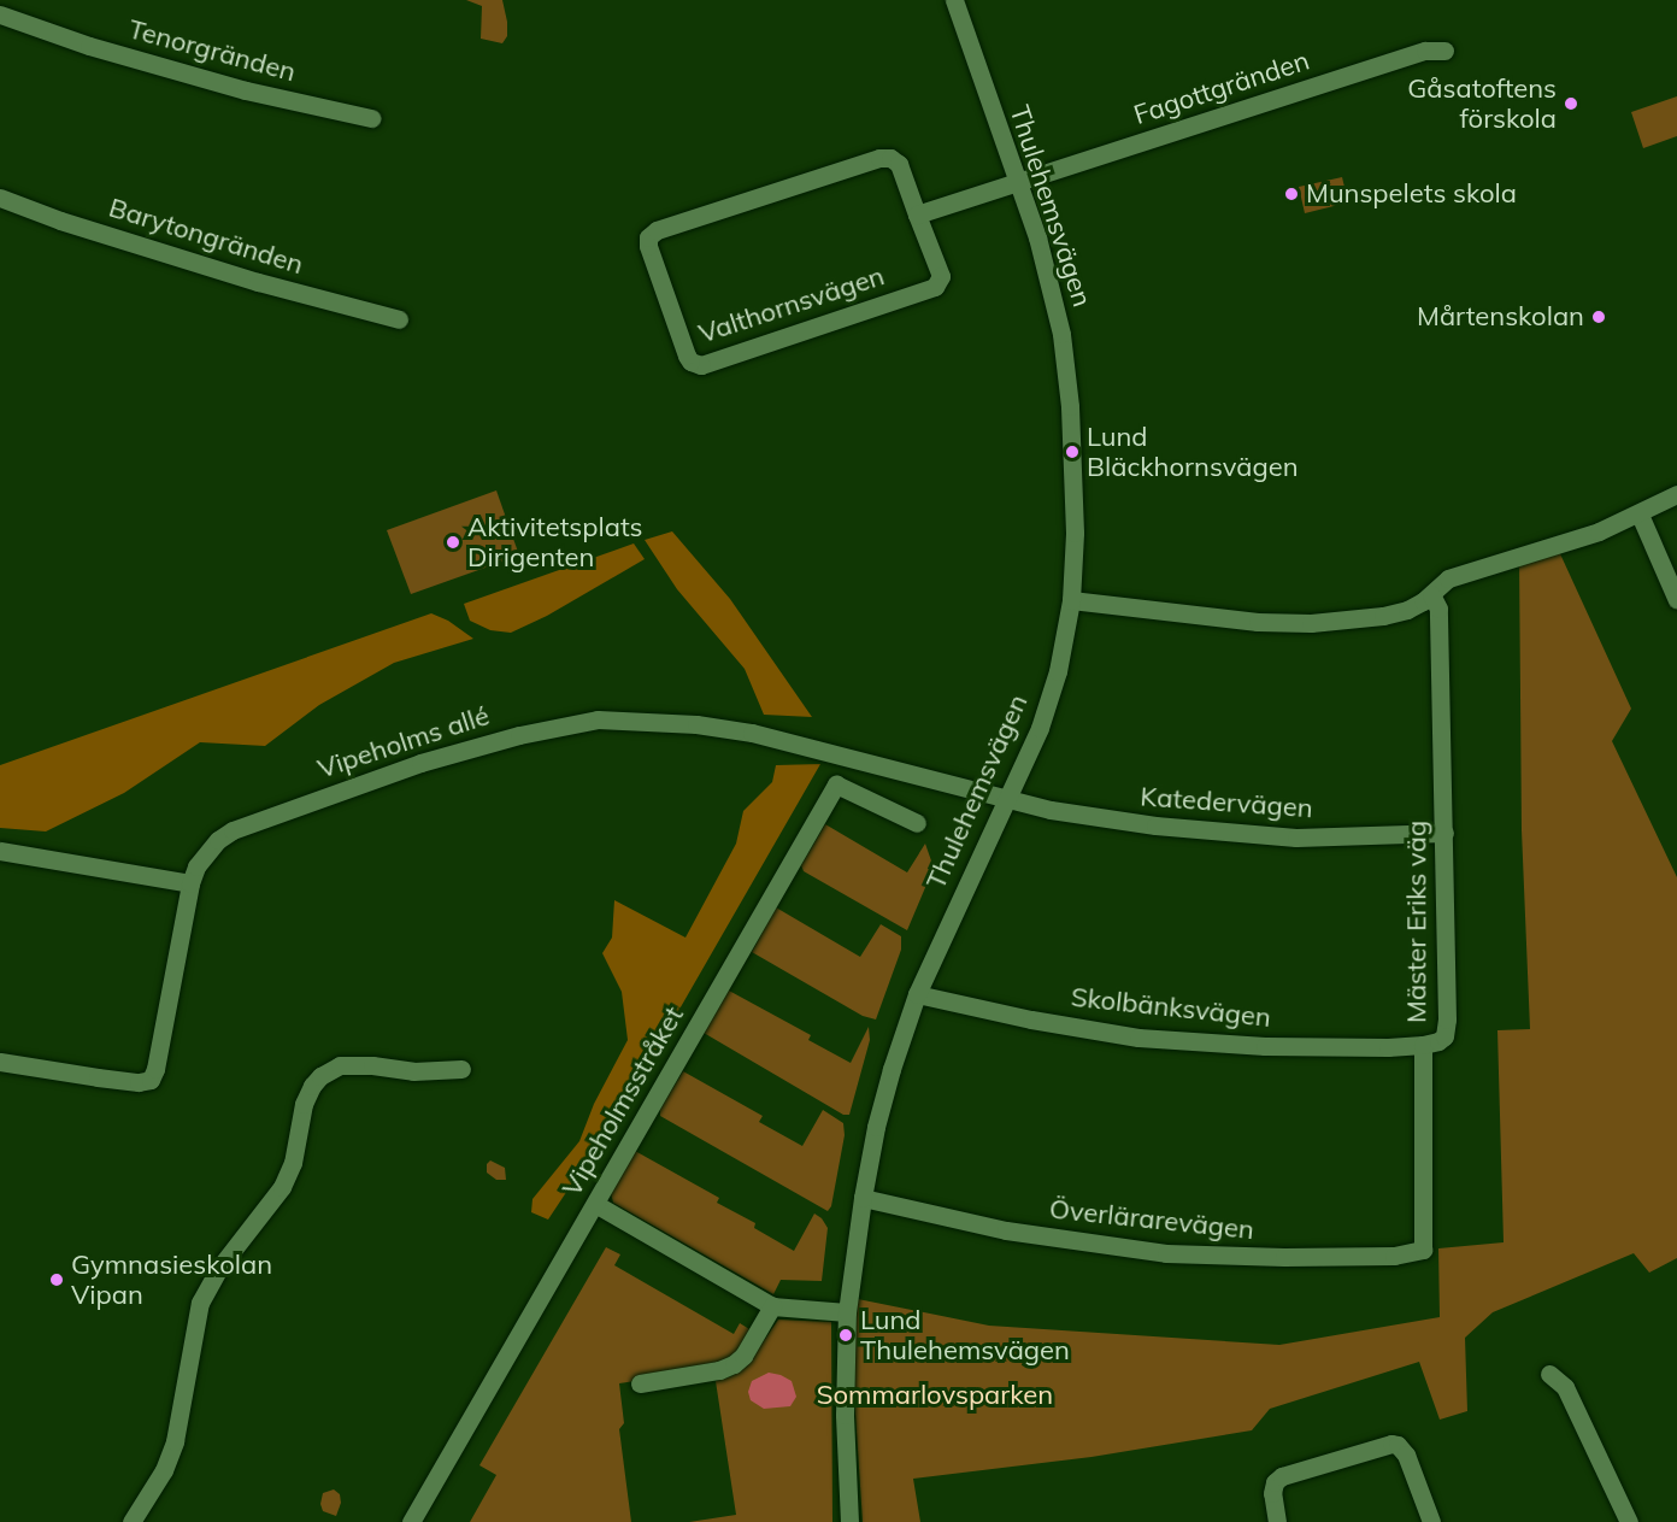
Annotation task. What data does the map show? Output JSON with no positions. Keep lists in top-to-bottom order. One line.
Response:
{"streets":{"street":["Tenorgränden","Fagottgränden","Thulehemsvägen","Barytongränden","Valthornsvägen","Vipeholms allé","Katedervägen","Mäster Eriks väg","Skolbänksvägen","Vipeholmsstråket","Överlärarevägen"]},"crossings":[["Fagottgränden","Thulehemsvägen"],["Thulehemsvägen","Vipeholms allé"],["Thulehemsvägen","Katedervägen"],["Thulehemsvägen","Skolbänksvägen"],["Thulehemsvägen","Överlärarevägen"],["Vipeholms allé","Katedervägen"],["Katedervägen","Mäster Eriks väg"],["Mäster Eriks väg","Skolbänksvägen"],["Mäster Eriks väg","Överlärarevägen"]],"parks":["Sommarlovsparken"],"places":["Gåsatoftens förskola","Munspelets skola","Mårtenskolan","Lund Bläckhornsvägen","Aktivitetsplats Dirigenten","Gymnasieskolan Vipan","Lund Thulehemsvägen"]}
